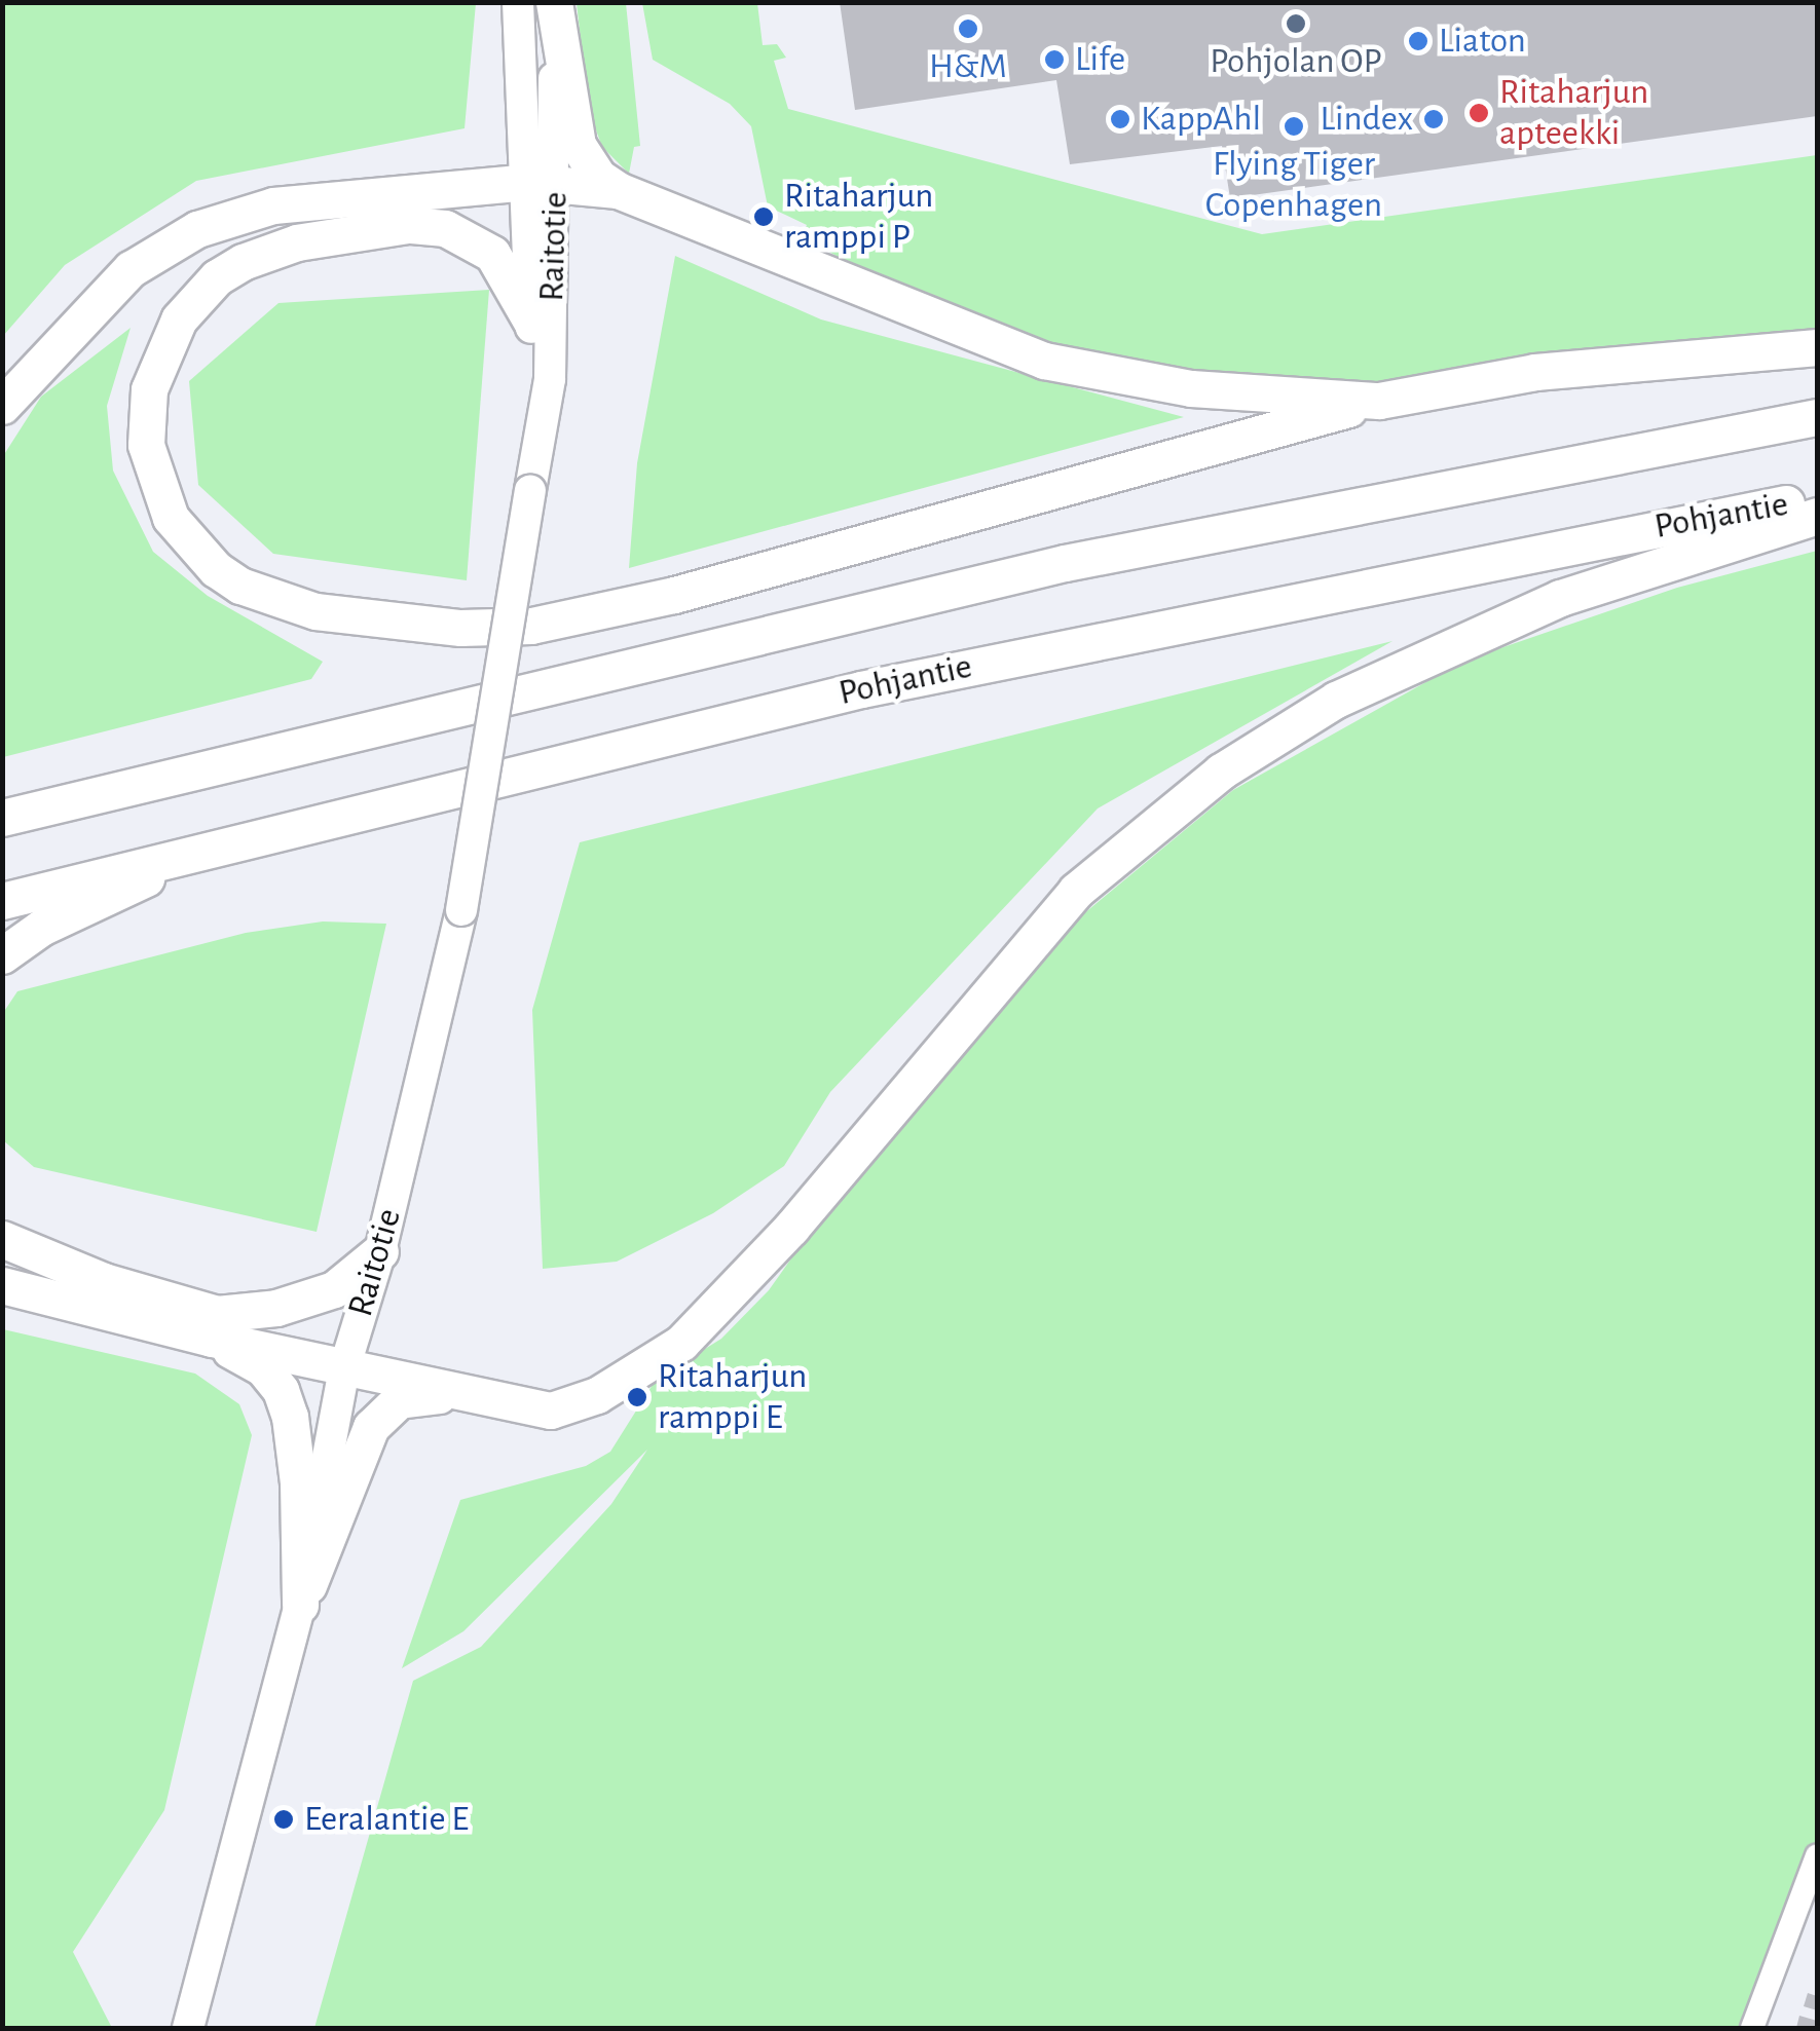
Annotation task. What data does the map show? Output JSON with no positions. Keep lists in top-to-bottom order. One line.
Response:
{"streets":{"highway":["Pohjantie"],"main road":["Raitotie"]},"places":["Pohjolan OP","H&M","Liaton","Life","Ritaharjun apteekki","KappAhl","Lindex","Flying Tiger Copenhagen","Ritaharjun ramppi P","Ritaharjun ramppi E","Eeralantie E"]}
